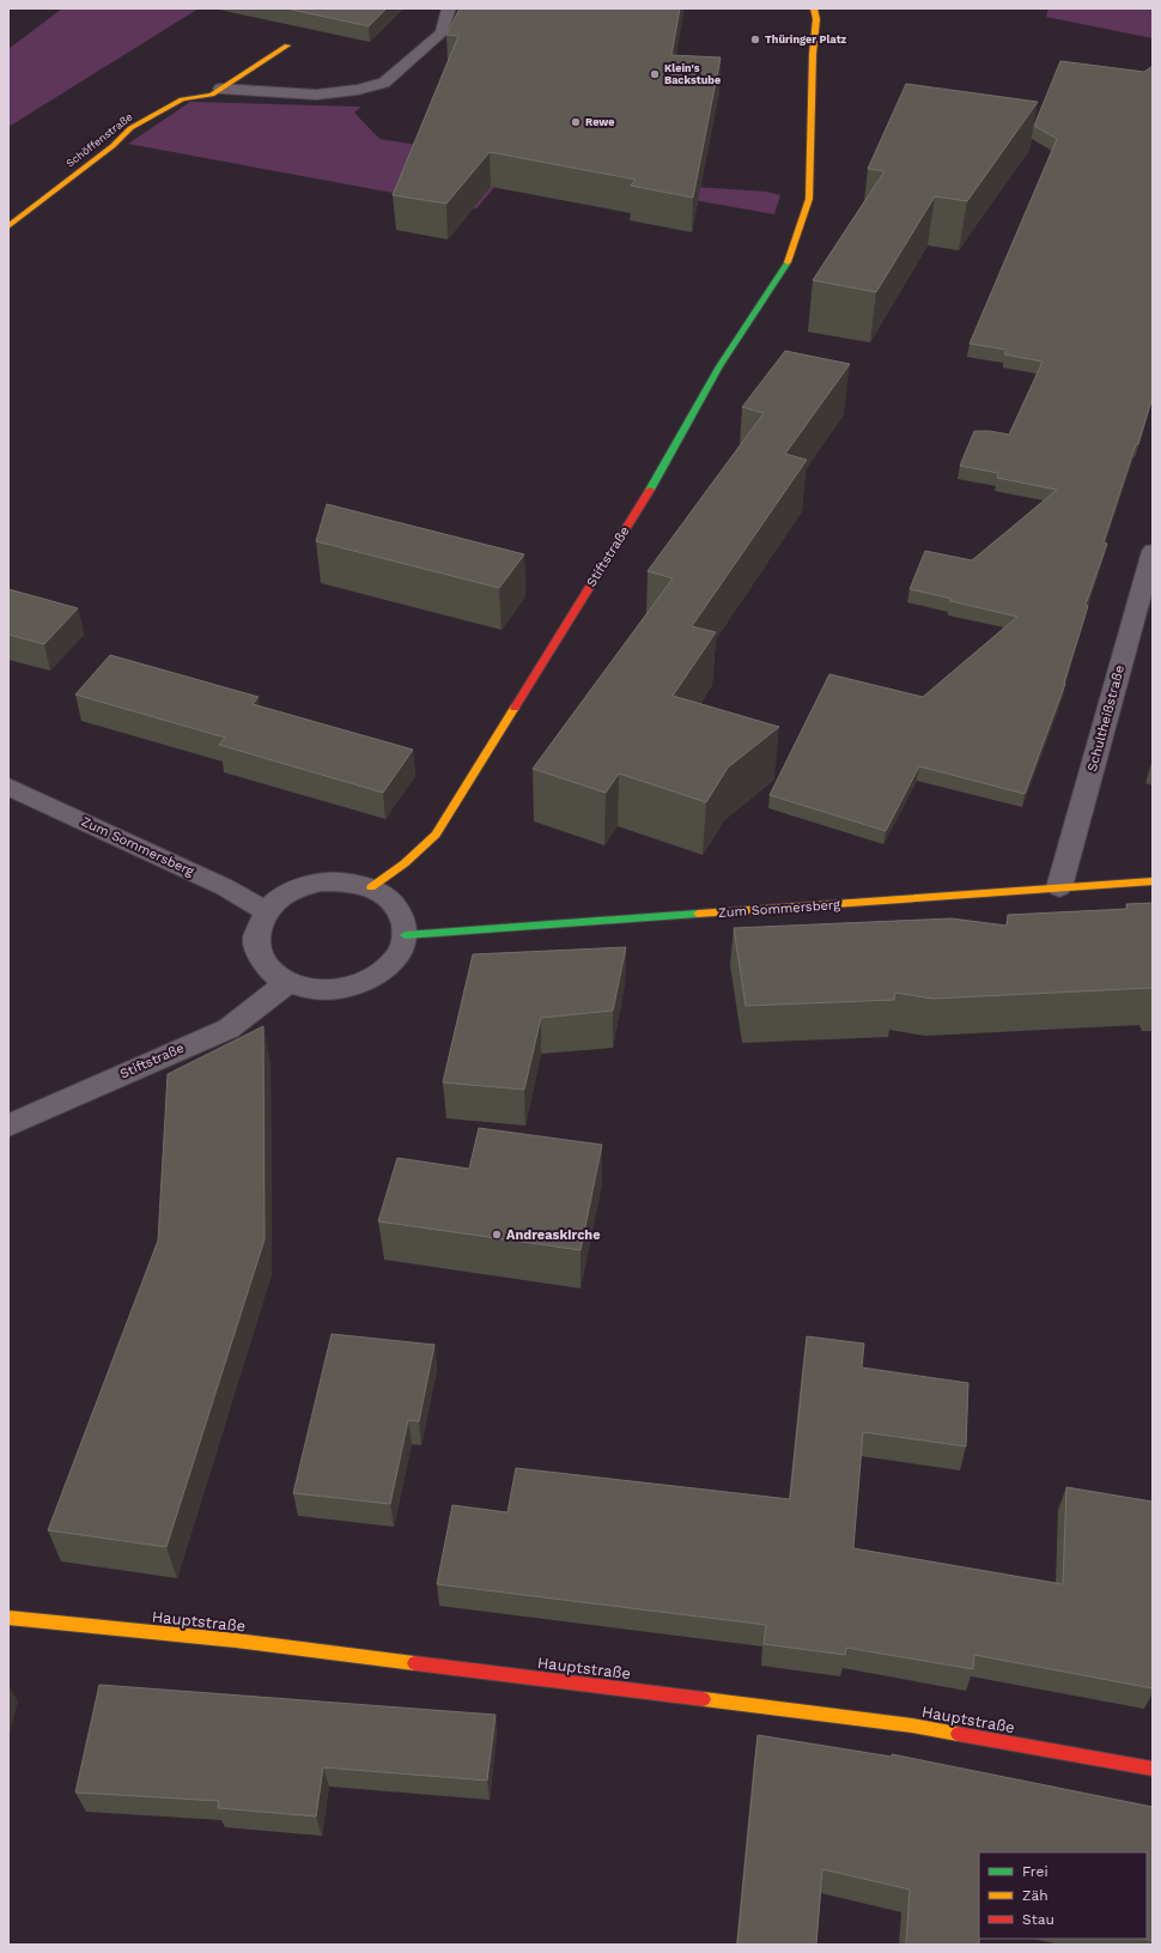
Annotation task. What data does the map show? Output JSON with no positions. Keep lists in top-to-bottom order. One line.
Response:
{"streets":{"street":["Schöffenstraße","Stiftstraße","Schultheißstraße","Zum Sommersberg","Hauptstraße"]},"crossings":[["Stiftstraße","Zum Sommersberg"],["Schultheißstraße","Zum Sommersberg"]],"places":["Thüringer Platz","Klein's Backstube","Rewe","Andreaskirche"],"legend":["Frei","Zäh","Stau"]}
